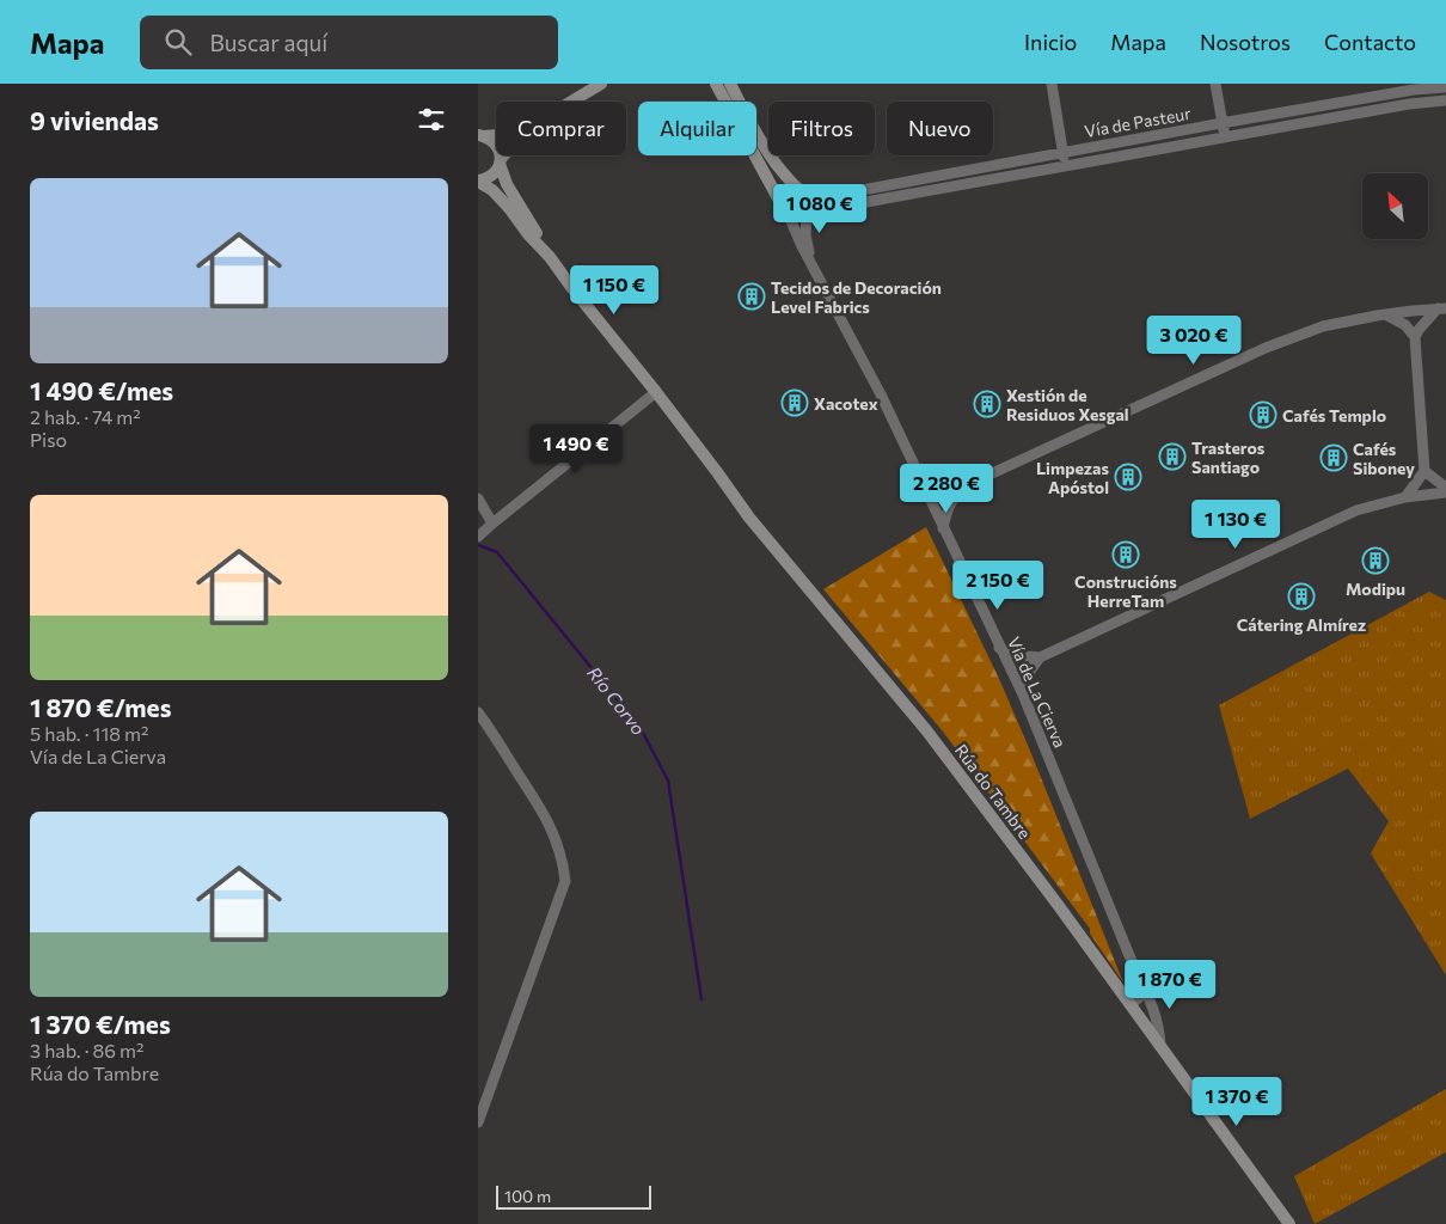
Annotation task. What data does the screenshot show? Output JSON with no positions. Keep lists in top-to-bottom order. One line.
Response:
{"streets":{"main road":["Vía de La Cierva","Rúa do Tambre"],"street":["Vía de Pasteur"]},"crossings":[["Vía de Pasteur","Vía de La Cierva"],["Vía de La Cierva","Rúa do Tambre"]],"water":["Río Corvo"],"places":{"building":["Tecidos de Decoración Level Fabrics","Xacotex","Xestión de Residuos Xesgal","Cafés Templo","Trasteros Santiago","Cafés Siboney","Limpezas Apóstol","Construcións HerreTam","Modipu","Cátering Almírez"]},"scale_bar":"100 m","north":"top left","page":{"header":"Mapa","search":"Buscar aquí","nav":["Inicio","Mapa","Nosotros","Contacto"],"heading":"9 viviendas","chip":["Comprar","Alquilar","Filtros","Nuevo"],"list":[{"name":"1 490 €/mes","note":"2 hab. · 74 m² · Piso"},{"name":"1 870 €/mes","note":"5 hab. · 118 m² · Vía de La Cierva"},{"name":"1 370 €/mes","note":"3 hab. · 86 m² · Rúa do Tambre"}],"price":["1 080 €","1 150 €","3 020 €","1 490 €","2 280 €","1 130 €","2 150 €","1 870 €","1 370 €"],"scale":"100 m"}}
